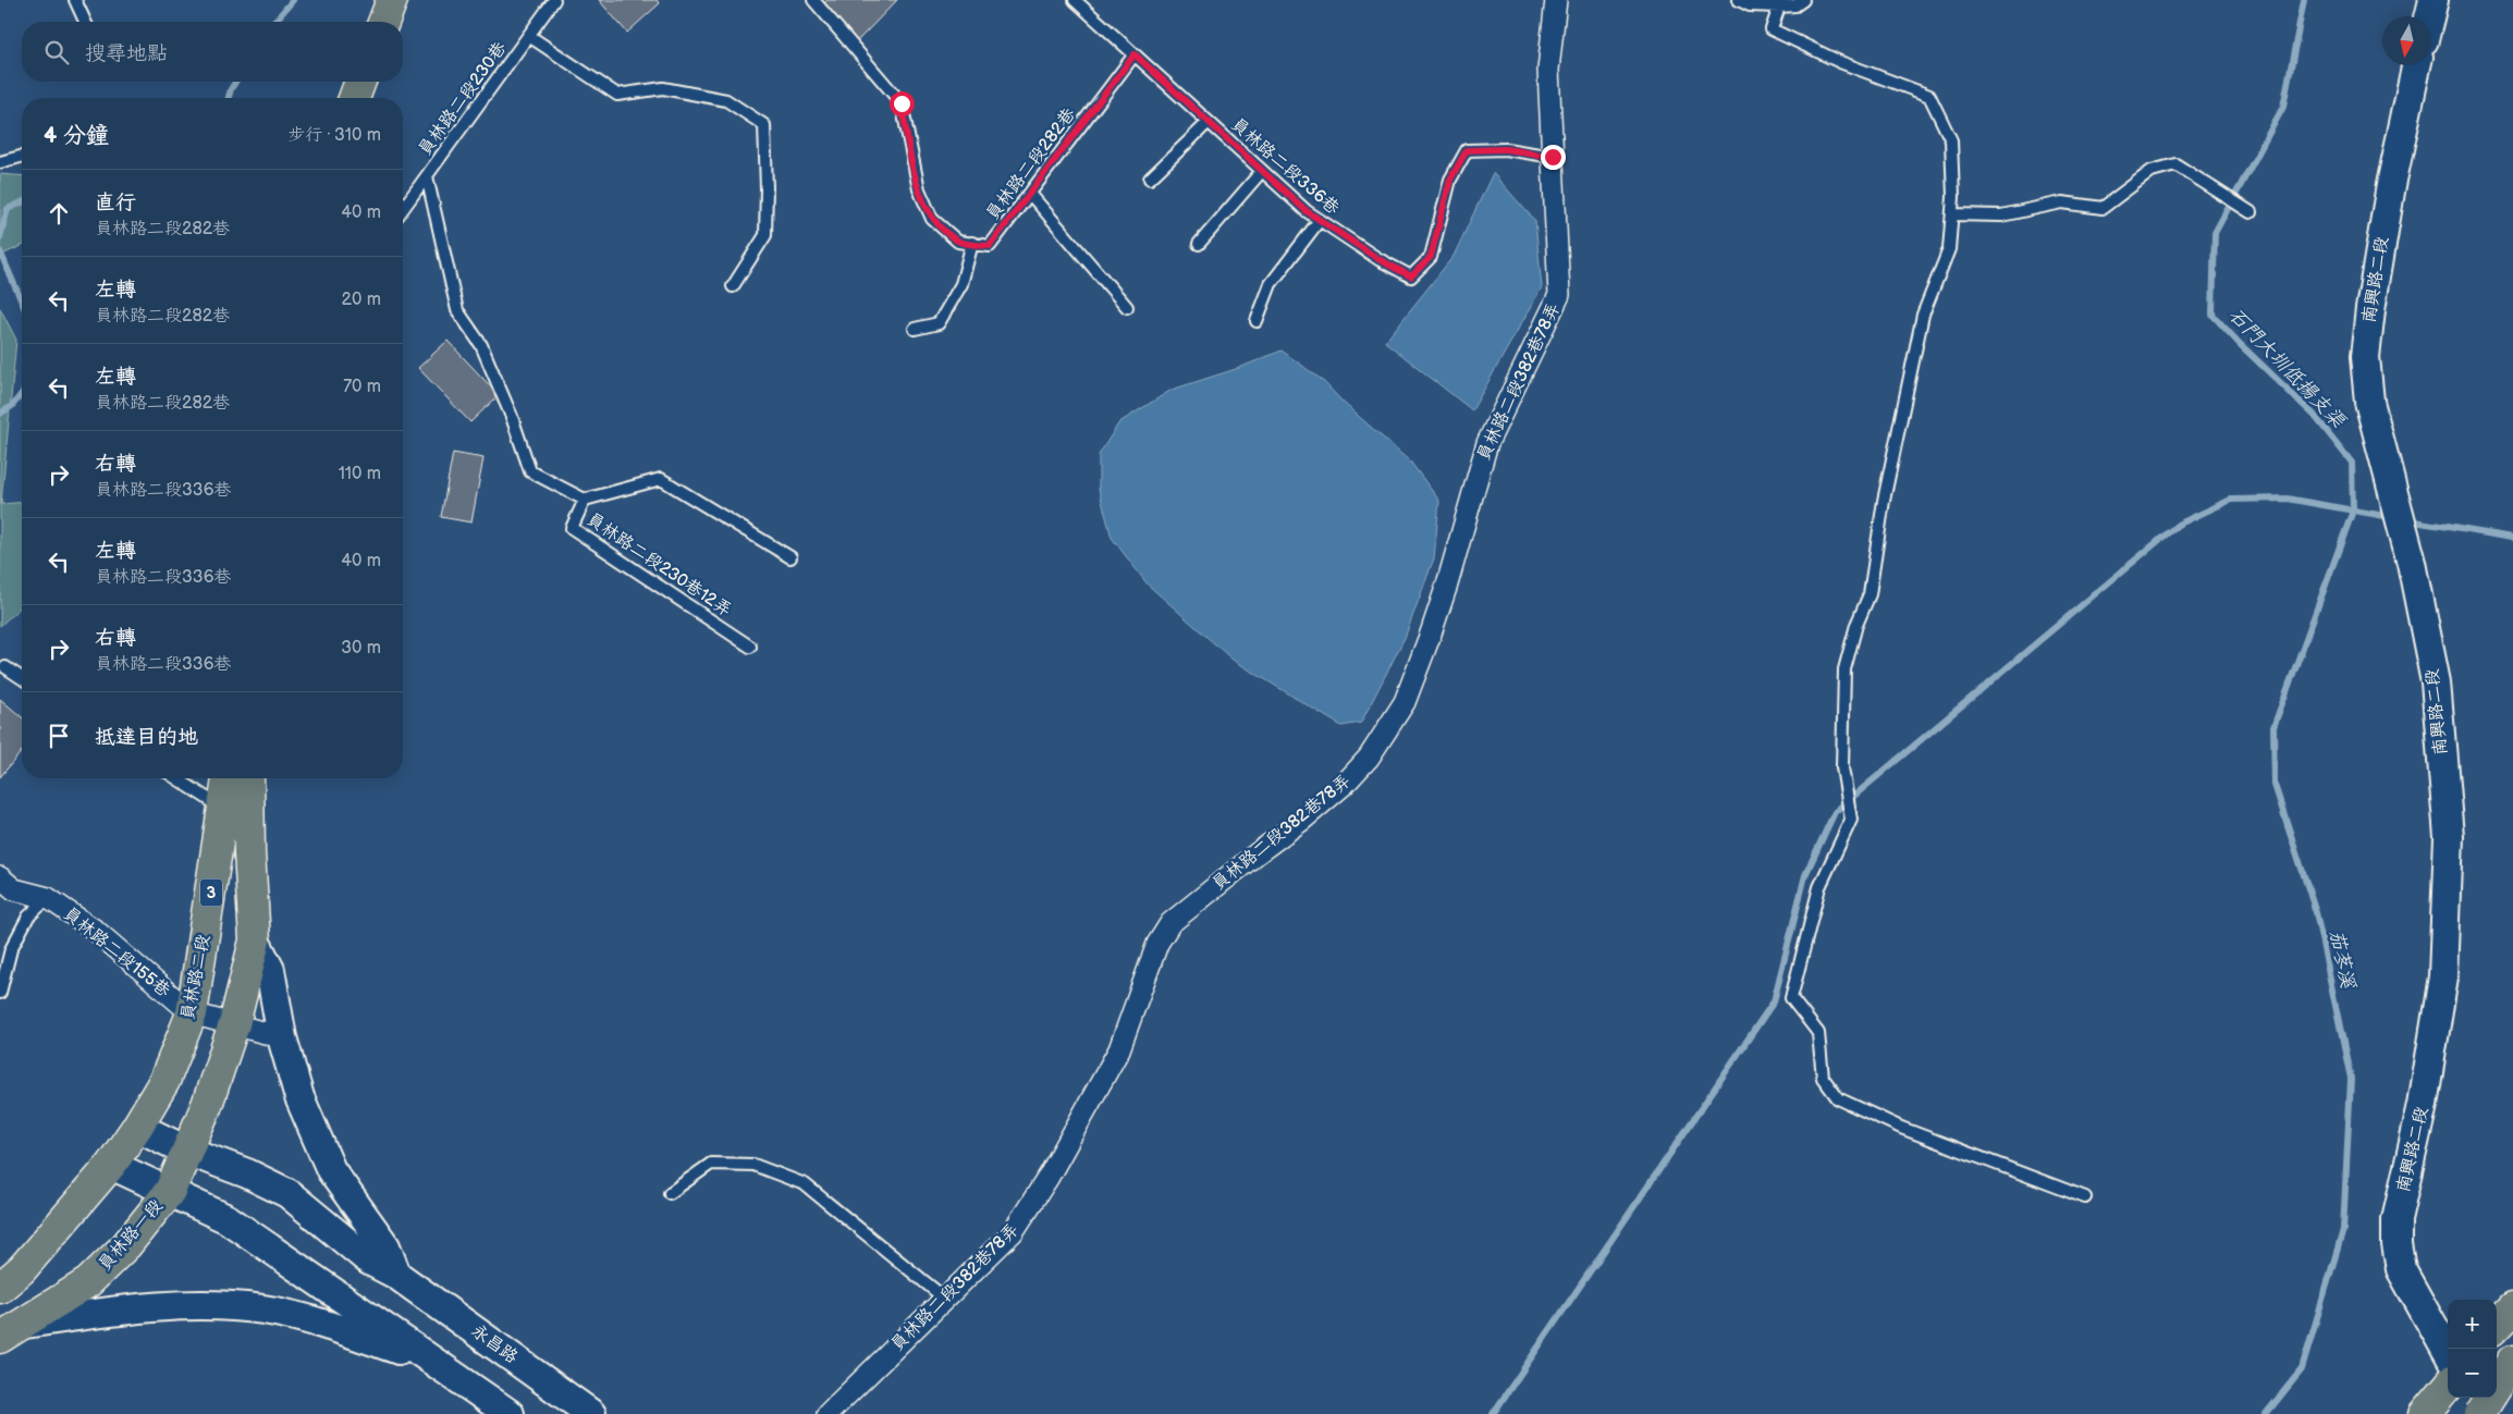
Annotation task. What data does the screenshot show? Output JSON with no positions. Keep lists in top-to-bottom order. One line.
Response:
{"streets":{"main road":["南興路二段","3","員林路二段","員林路一段","永昌路"],"street":["員林路二段382巷78弄","員林路二段155巷"],"lane":["員林路二段230巷","員林路二段282巷","員林路二段336巷","員林路二段230巷12弄"]},"crossings":[["員林路二段230巷","員林路二段230巷12弄"],["員林路二段282巷","員林路二段336巷"],["員林路二段336巷","員林路二段382巷78弄"],["3","員林路二段"],["員林路二段155巷","員林路二段"],["員林路二段","永昌路"],["員林路一段","永昌路"]],"water":["石門大圳低揚支渠","茄苳溪"],"north":"bottom","page":{"search":"搜尋地點","heading":["4 分鐘","步行 · 310 m"],"list":[["直行","員林路二段282巷","40 m"],["左轉","員林路二段282巷","20 m"],["左轉","員林路二段282巷","70 m"],["右轉","員林路二段336巷","110 m"],["左轉","員林路二段336巷","40 m"],["右轉","員林路二段336巷","30 m"],"抵達目的地"],"map_buttons":["+","−"]}}
